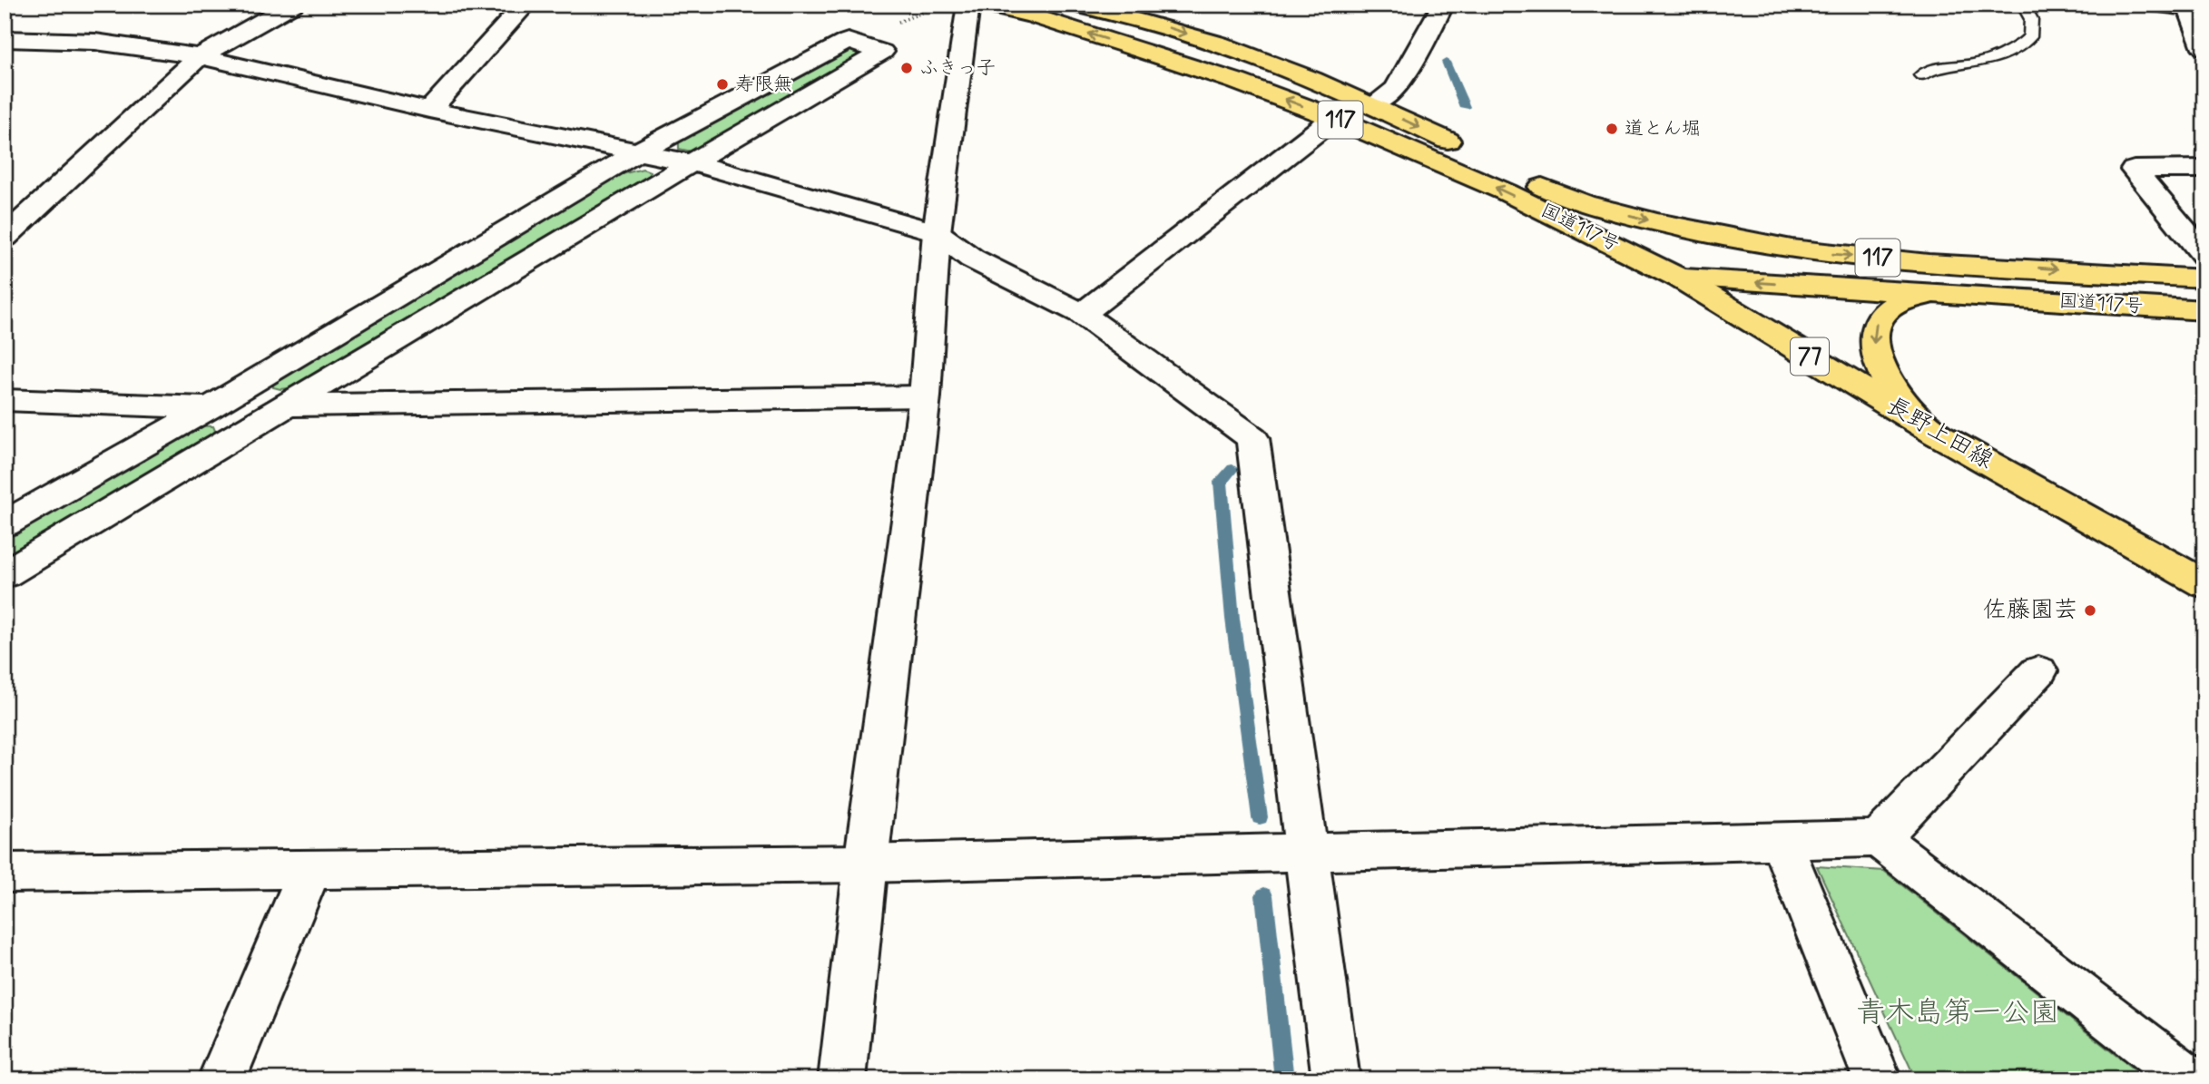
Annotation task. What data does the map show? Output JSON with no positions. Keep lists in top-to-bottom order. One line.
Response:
{"streets":{"main road":["117","国道117号","77","長野上田線"]},"crossings":[["国道117号","長野上田線"]],"parks":["青木島第一公園"],"places":["ふきっ子","寿限無","道とん堀","佐藤園芸"]}
